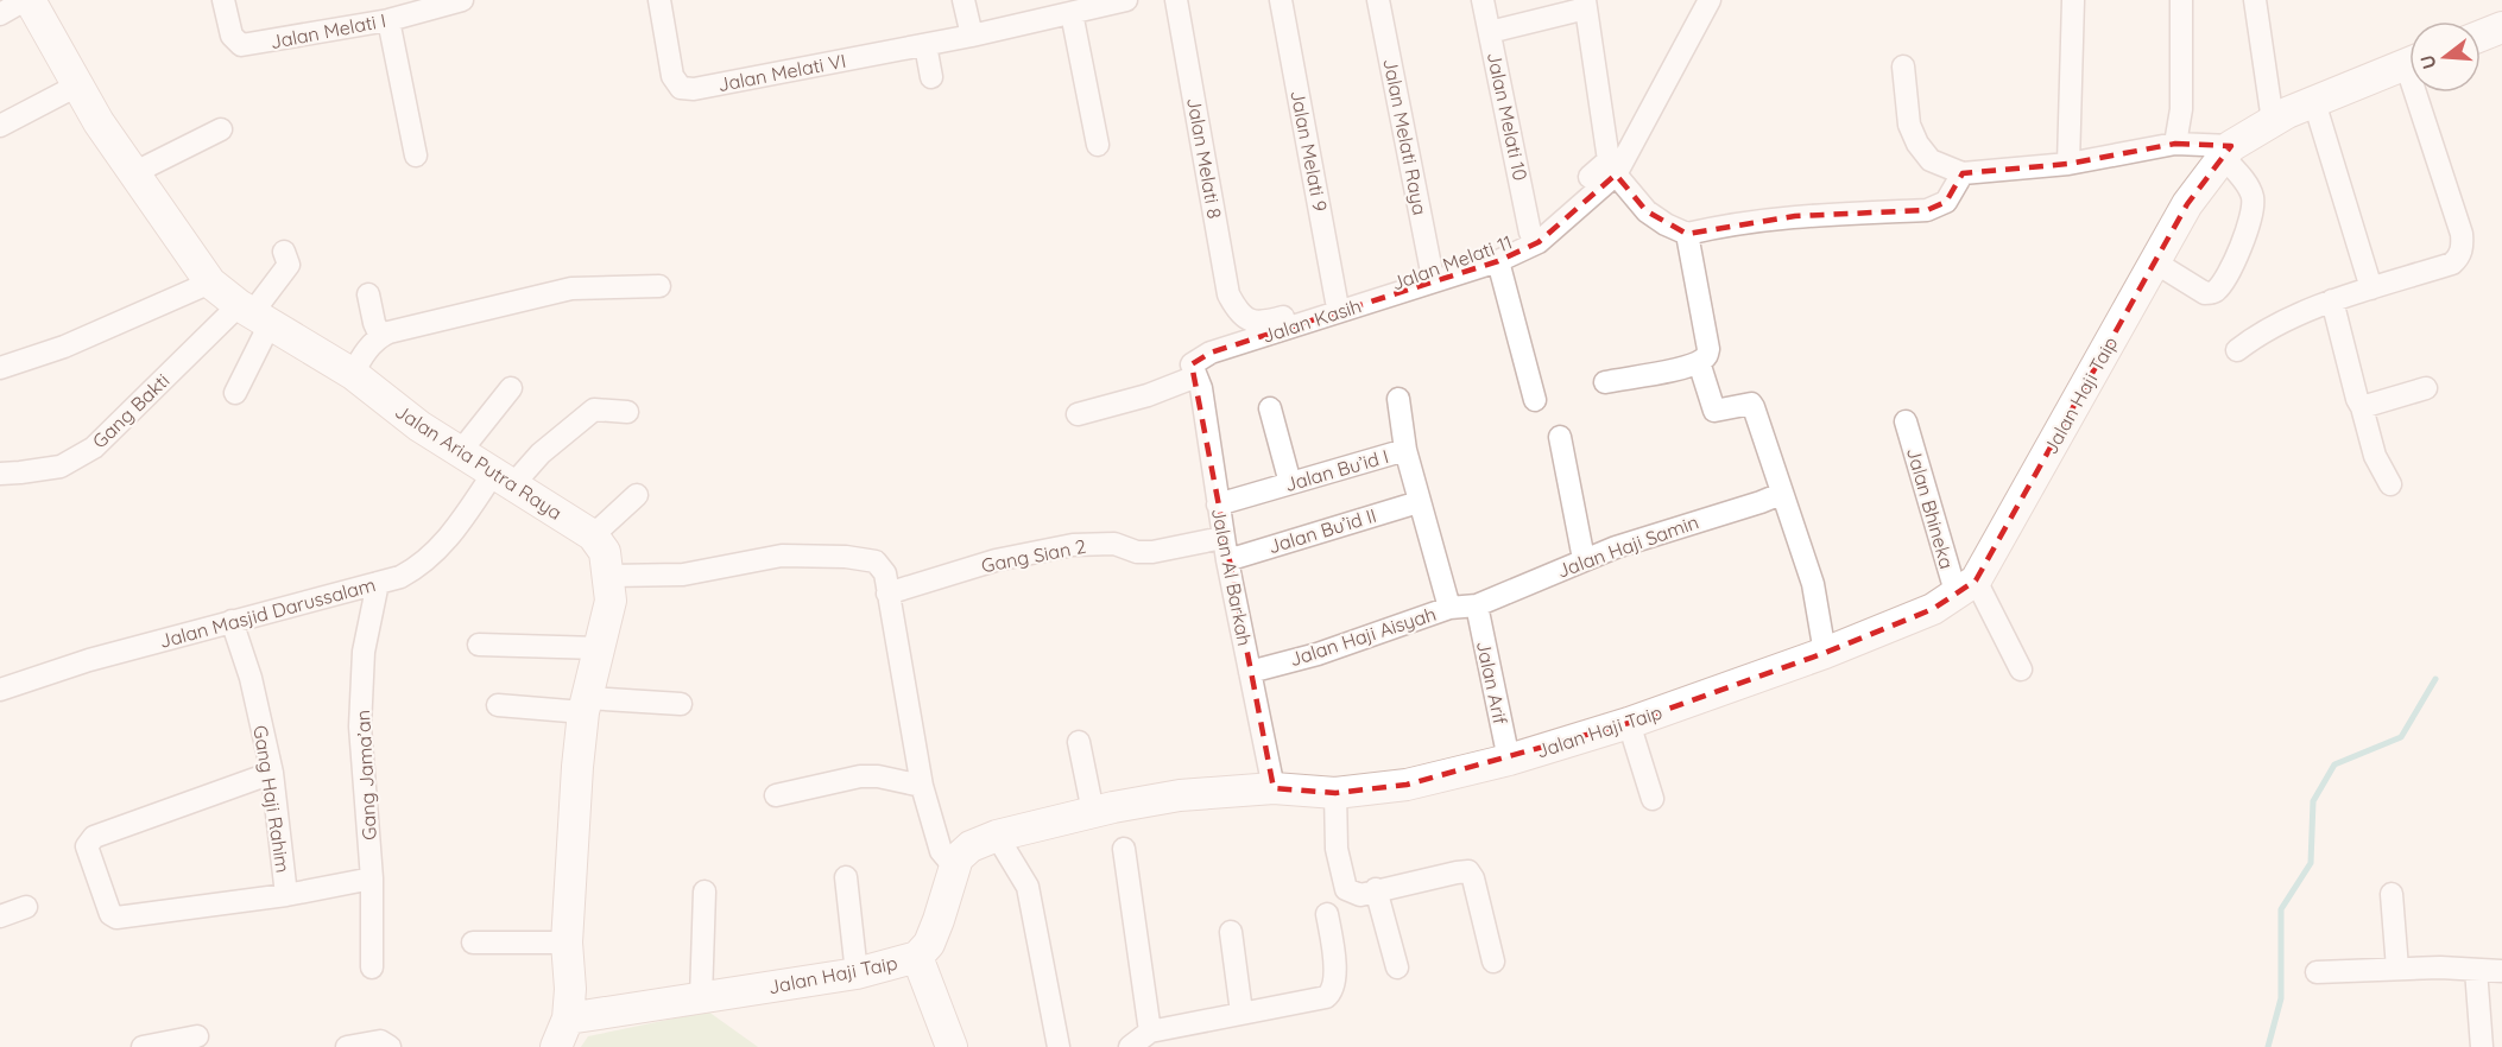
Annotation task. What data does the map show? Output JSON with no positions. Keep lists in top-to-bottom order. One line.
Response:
{"streets":{"street":["Jalan Melati I","Jalan Melati VI","Jalan Melati 10","Jalan Melati Raya","Jalan Melati 9","Jalan Melati 8","Jalan Melati 11","Jalan Kasih","Jalan Haji Taip","Gang Bakti","Jalan Aria Putra Raya","Jalan Bu’id I","Jalan Bhineka","Jalan Bu’id II","Jalan Haji Samin","Gang Sian 2","Jalan Al Barkah","Jalan Masjid Darussalam","Jalan Haji Aisyah","Jalan Arif","Gang Jama’an","Gang Haji Rahim"]},"crossings":[["Jalan Melati 10","Jalan Melati 11"],["Jalan Melati Raya","Jalan Melati 11"],["Jalan Melati 9","Jalan Melati 11"],["Jalan Melati 8","Jalan Melati 11"],["Jalan Kasih","Jalan Al Barkah"],["Jalan Haji Taip","Jalan Bhineka"],["Jalan Haji Taip","Jalan Al Barkah"],["Jalan Haji Taip","Jalan Arif"],["Gang Bakti","Jalan Aria Putra Raya"],["Jalan Aria Putra Raya","Jalan Masjid Darussalam"],["Jalan Bu’id I","Jalan Al Barkah"],["Jalan Bu’id II","Jalan Al Barkah"],["Jalan Haji Samin","Jalan Haji Aisyah"],["Jalan Haji Samin","Jalan Arif"],["Gang Sian 2","Jalan Al Barkah"],["Jalan Al Barkah","Jalan Haji Aisyah"],["Jalan Masjid Darussalam","Gang Jama’an"],["Jalan Masjid Darussalam","Gang Haji Rahim"],["Jalan Haji Aisyah","Jalan Arif"]],"north":"left"}
